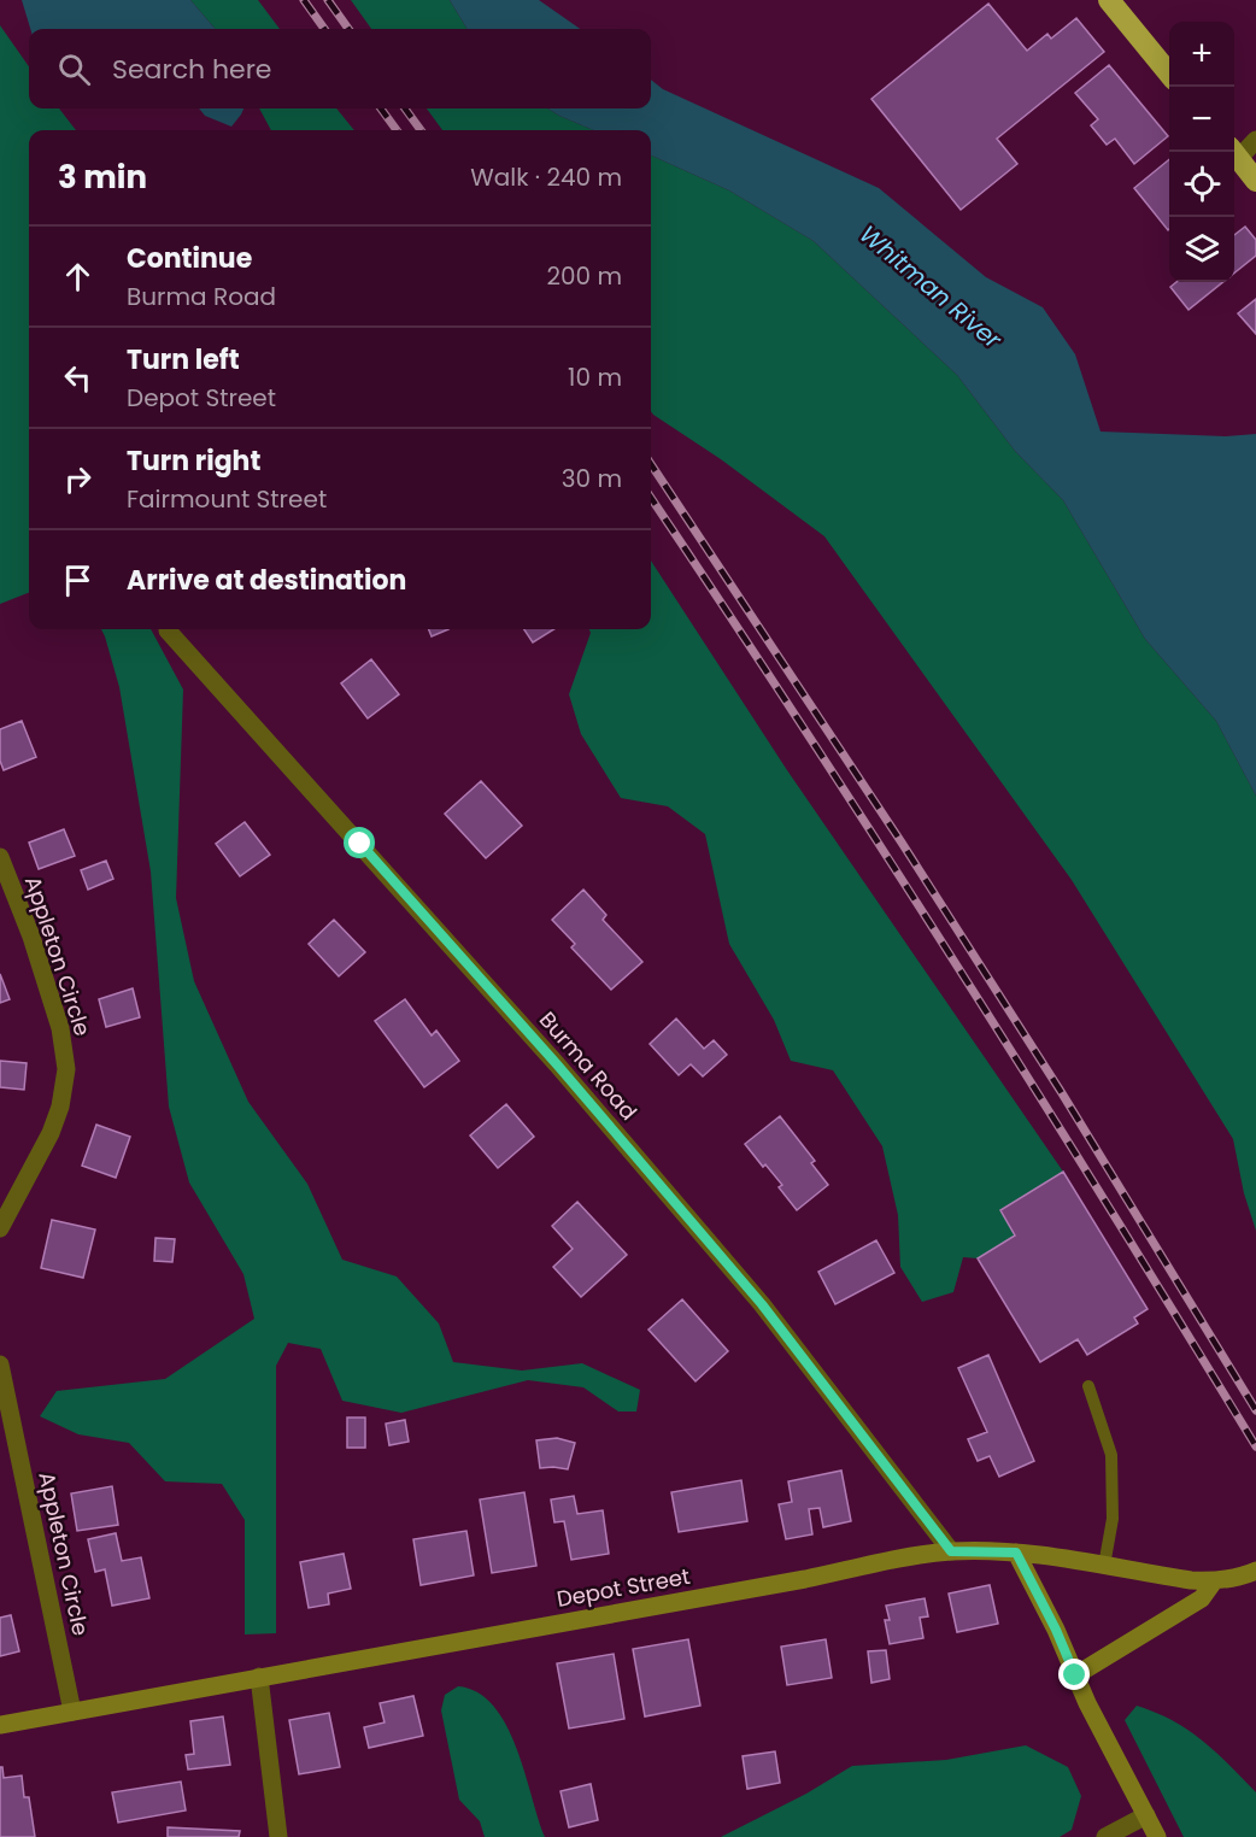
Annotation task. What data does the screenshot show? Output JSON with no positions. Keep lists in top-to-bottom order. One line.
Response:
{"streets":{"main road":["Depot Street"],"street":["Appleton Circle","Burma Road"]},"crossings":[["Appleton Circle","Depot Street"],["Burma Road","Depot Street"]],"water":["Whitman River"],"page":{"map_buttons":["+","−"],"search":"Search here","heading":["3 min","Walk · 240 m"],"list":[["Continue","Burma Road","200 m"],["Turn left","Depot Street","10 m"],["Turn right","Fairmount Street","30 m"],"Arrive at destination"]}}
